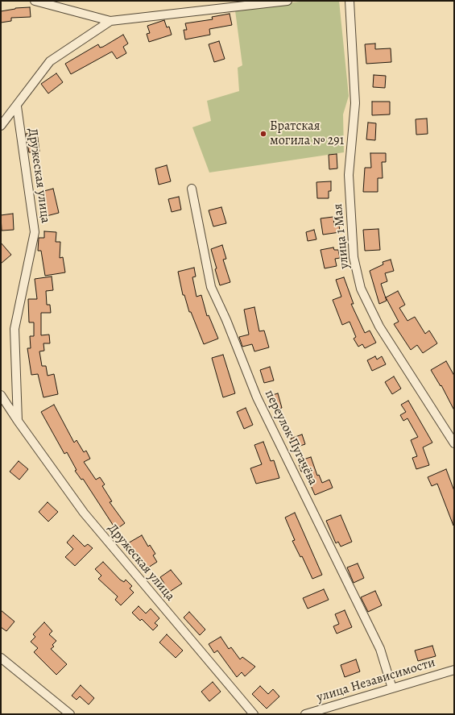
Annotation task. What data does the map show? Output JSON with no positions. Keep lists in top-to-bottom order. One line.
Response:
{"streets":{"street":["Дружеская улица","улица 1 Мая","переулок Пугачёва","улица Независимости"]},"crossings":[["переулок Пугачёва","улица Независимости"]],"places":["Братская могила № 291"]}
